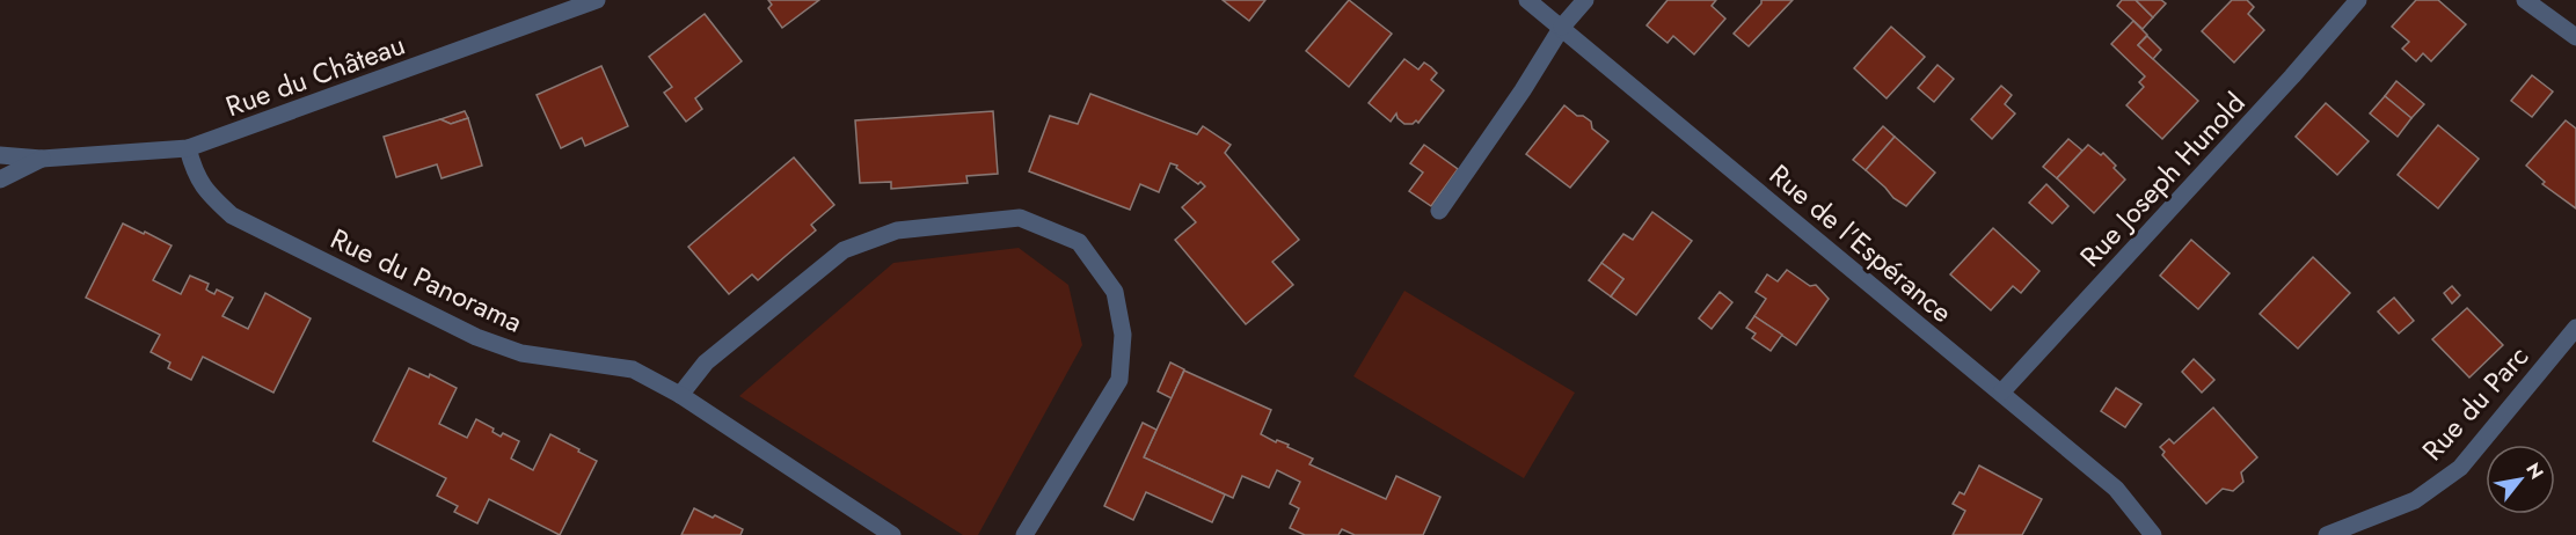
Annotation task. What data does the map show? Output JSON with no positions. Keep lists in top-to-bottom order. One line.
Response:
{"streets":{"street":["Rue du Château","Rue Joseph Hunold","Rue de l'Espérance","Rue du Panorama","Rue du Parc"]},"crossings":[["Rue du Château","Rue du Panorama"],["Rue Joseph Hunold","Rue de l'Espérance"]],"north":"top right"}
